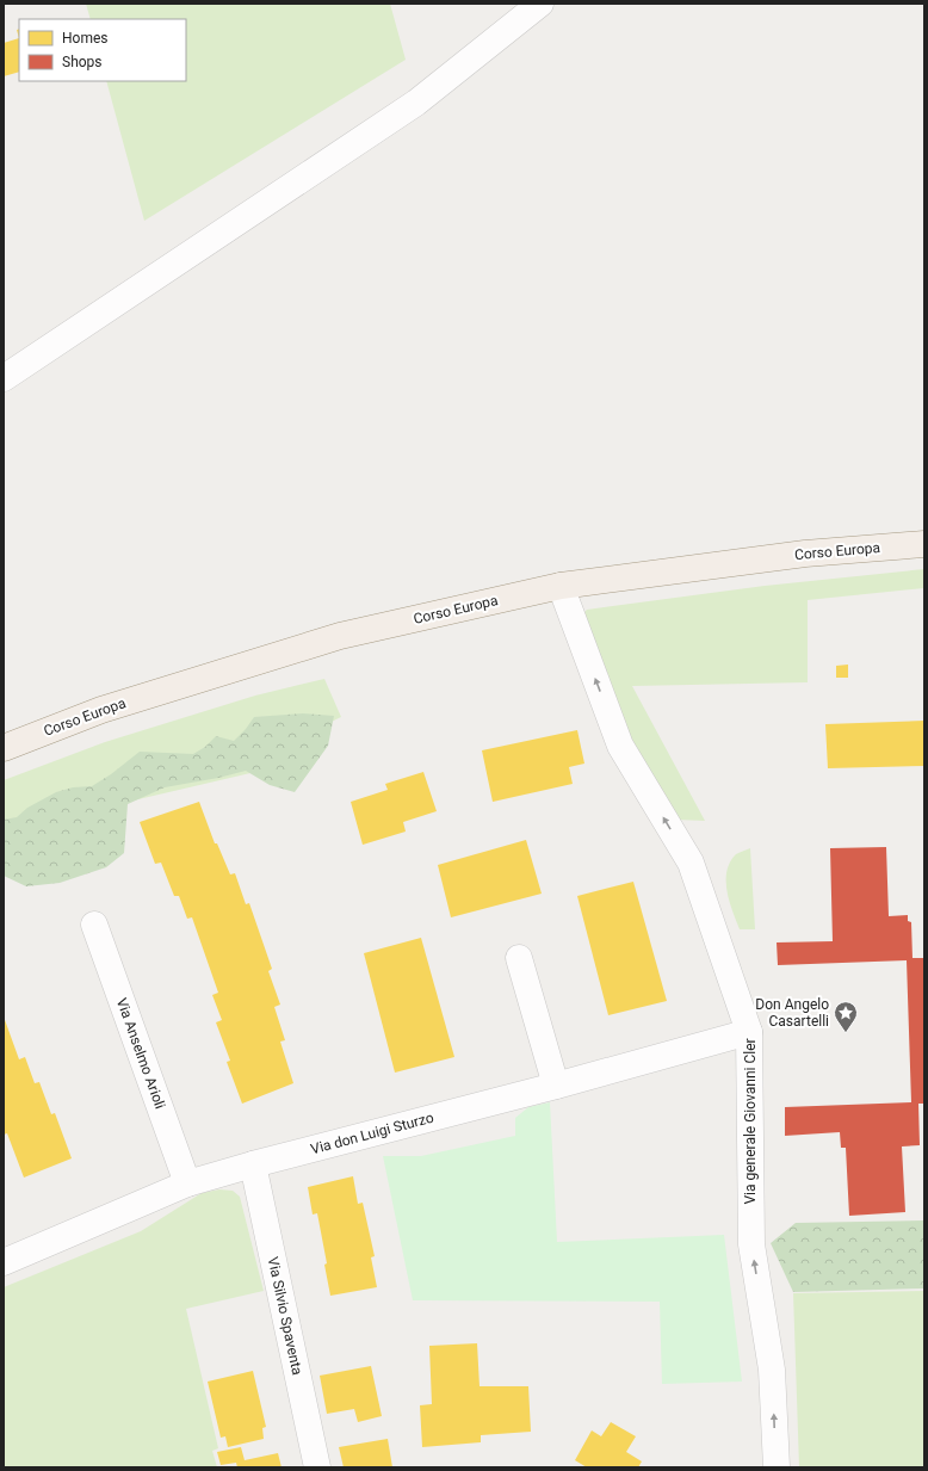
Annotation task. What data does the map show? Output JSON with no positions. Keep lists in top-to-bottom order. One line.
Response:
{"streets":{"main road":["Corso Europa"],"street":["Via Anselmo Arioli","Via generale Giovanni Cler","Via don Luigi Sturzo","Via Silvio Spaventa"]},"crossings":[["Corso Europa","Via generale Giovanni Cler"],["Via Anselmo Arioli","Via don Luigi Sturzo"],["Via generale Giovanni Cler","Via don Luigi Sturzo"],["Via don Luigi Sturzo","Via Silvio Spaventa"]],"one_way":["Via generale Giovanni Cler"],"places":{"place":["Don Angelo Casartelli"]},"legend":["Homes","Shops"]}
